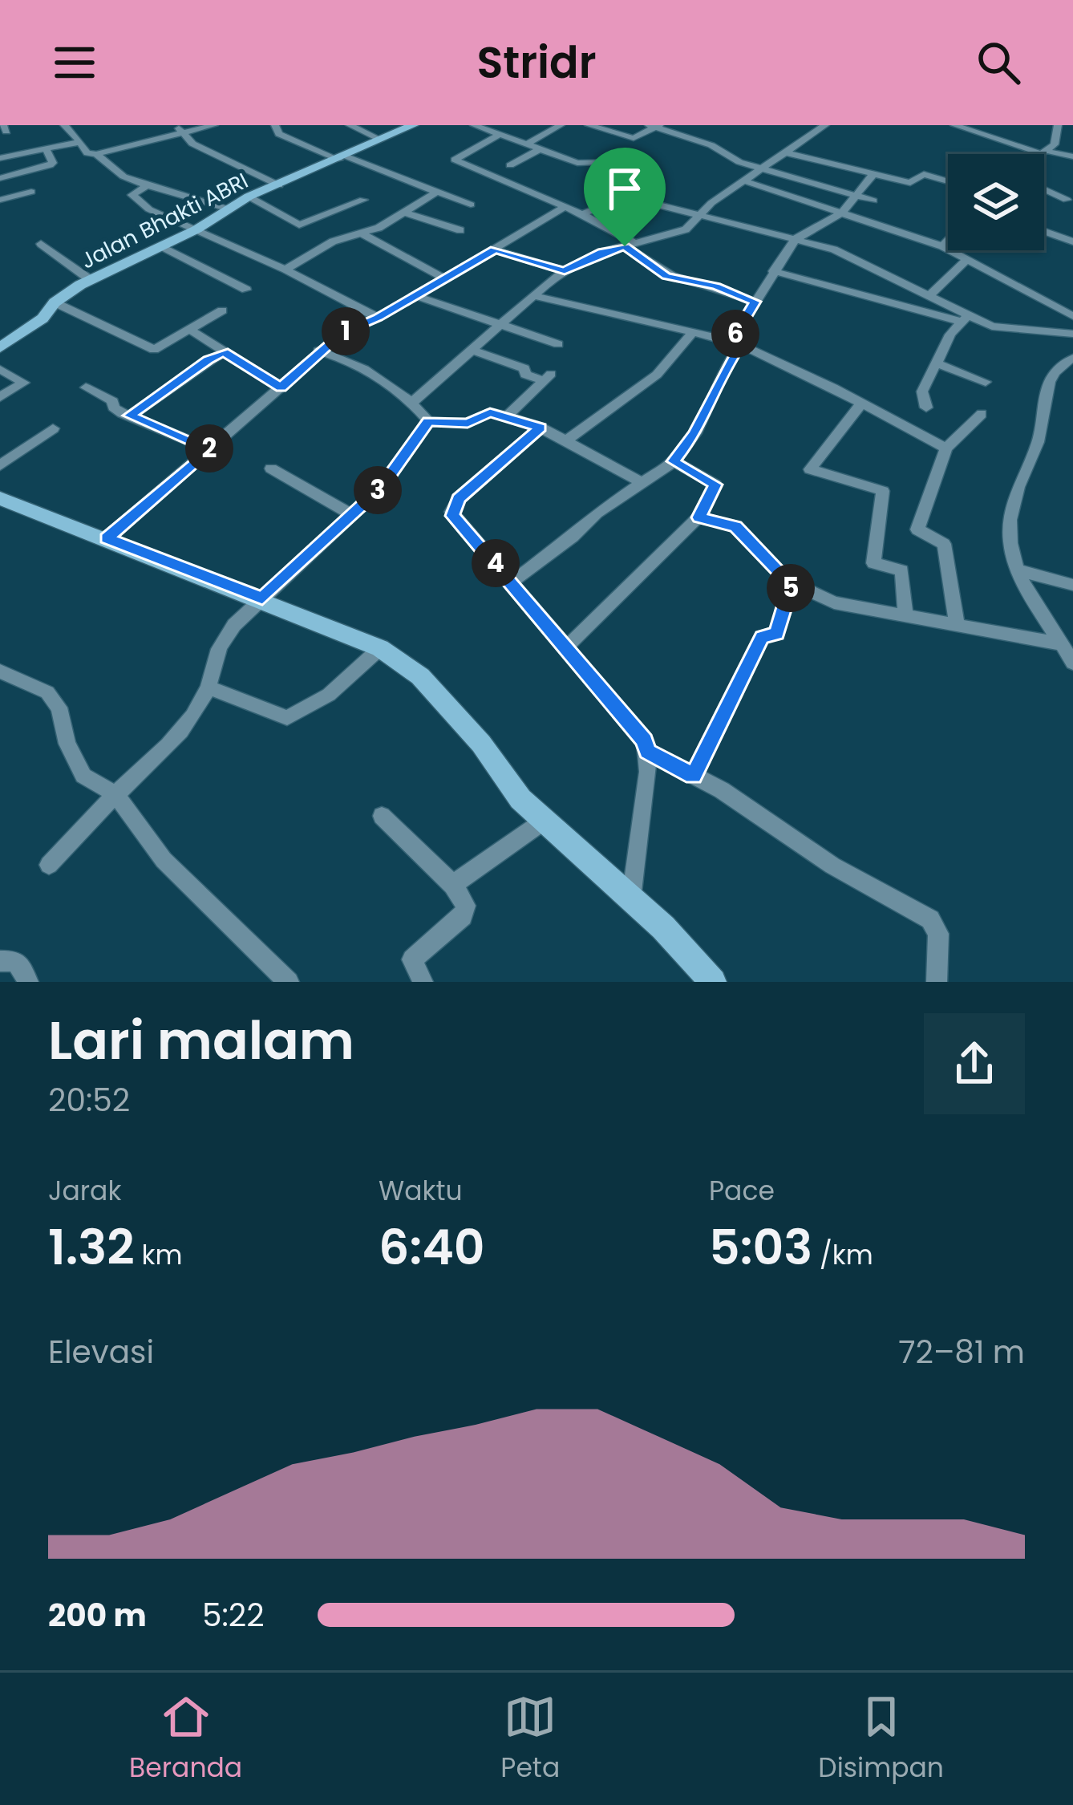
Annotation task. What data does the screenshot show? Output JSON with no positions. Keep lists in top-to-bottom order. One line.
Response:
{"streets":{"street":["Jalan Bhakti ABRI"]},"page":{"header":"Stridr","pins":["1","6","2","3","4","5"],"heading":["Lari malam","20:52"],"stats":[["Jarak","1.32 km"],["Waktu","6:40"],["Pace","5:03 /km"]],"chart":["Elevasi","72–81 m"],"list":[{"name":"200 m","note":"5:22"}],"tabs":["Beranda","Peta","Disimpan"]}}
